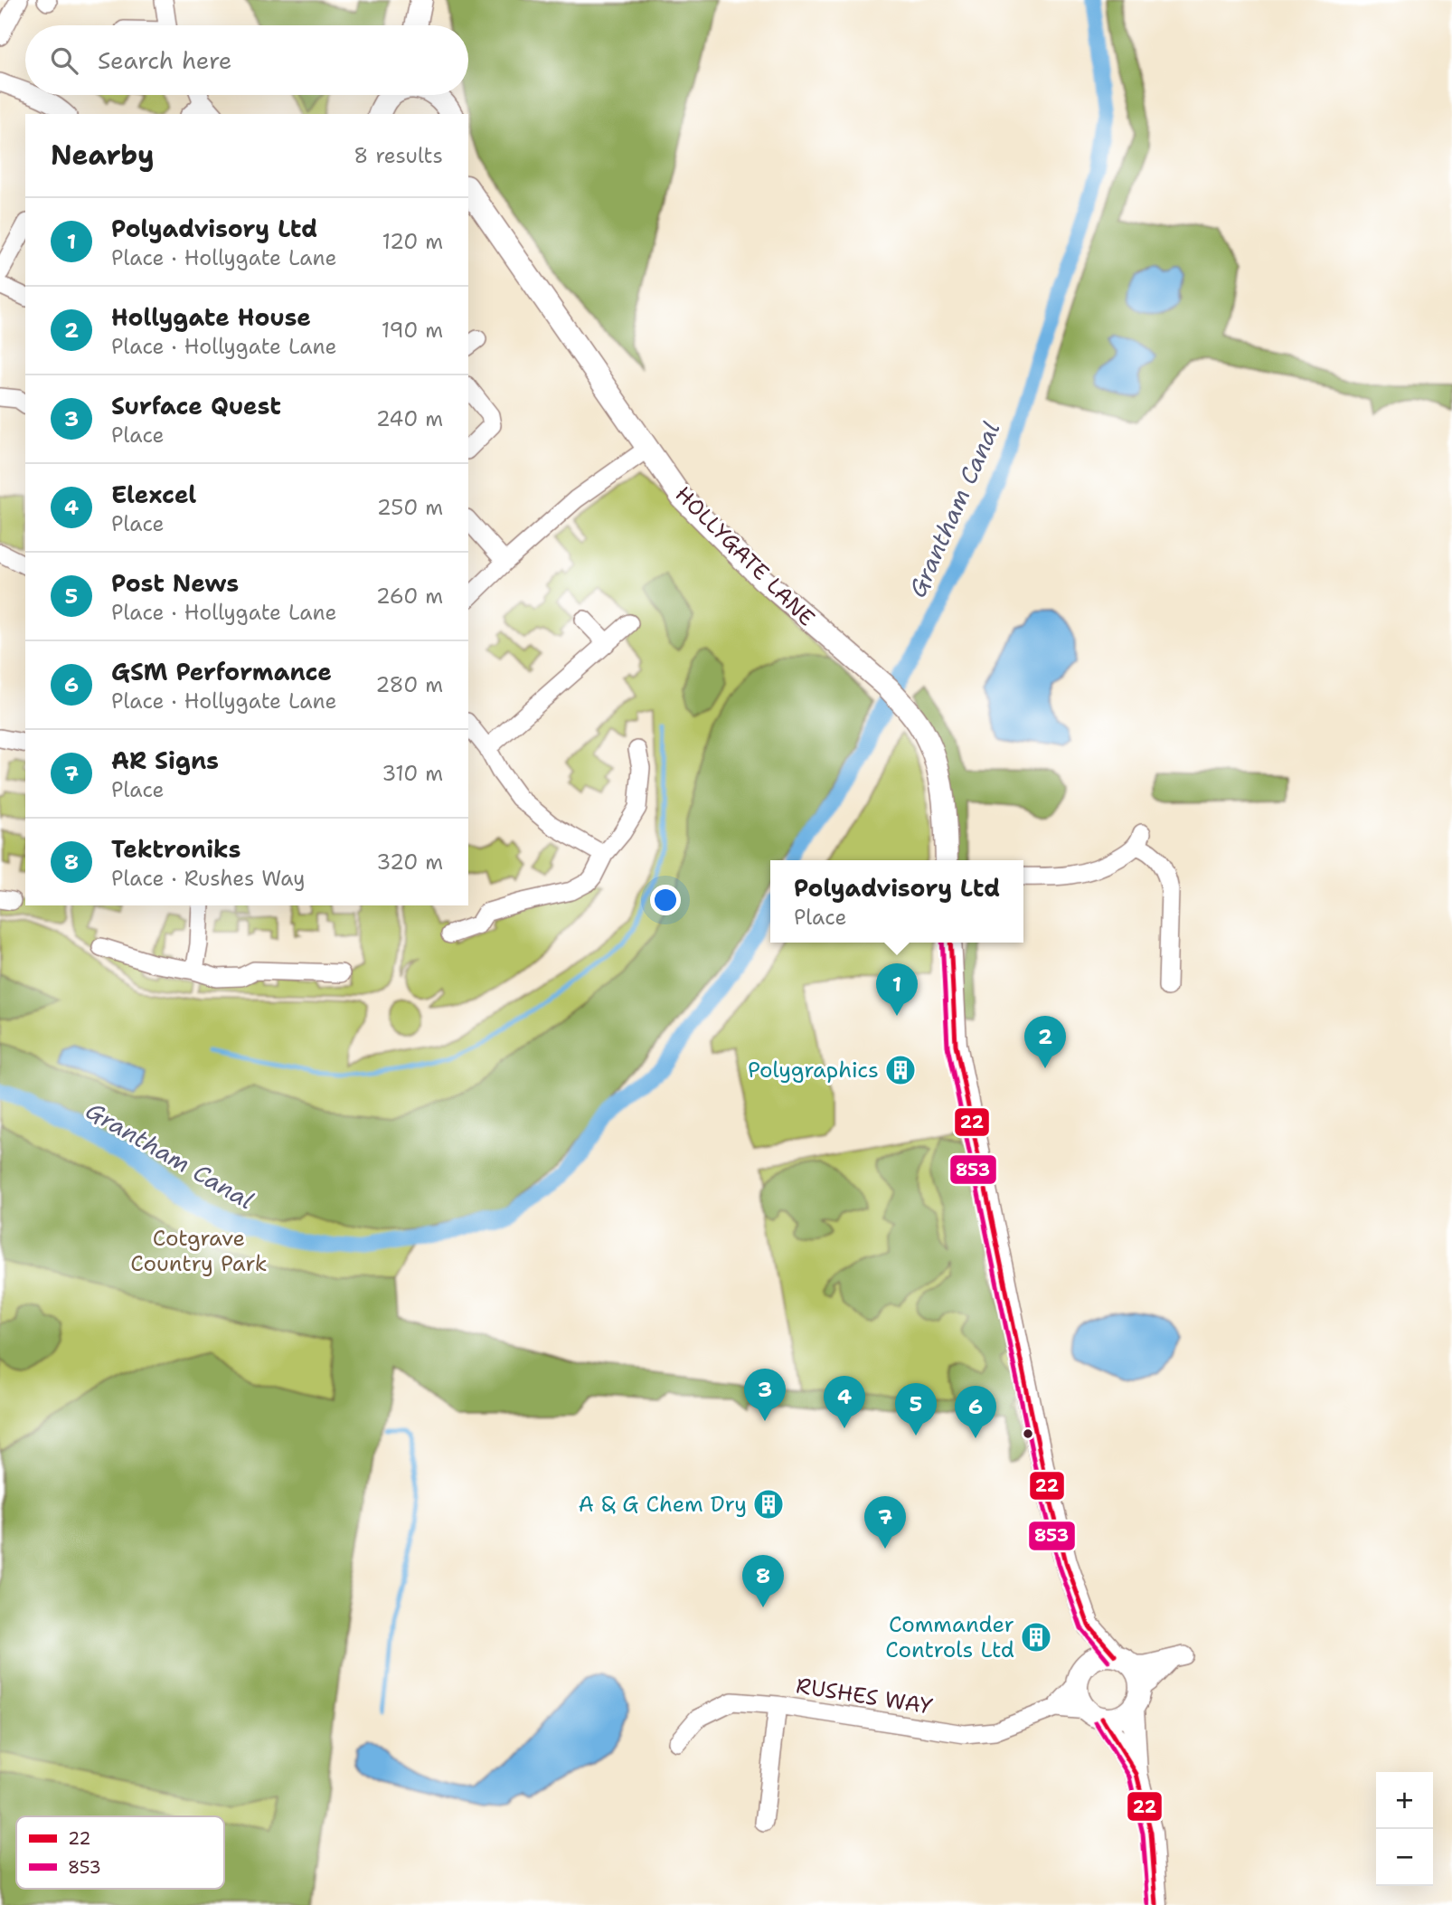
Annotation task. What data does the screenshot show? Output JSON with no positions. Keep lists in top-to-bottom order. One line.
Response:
{"streets":{"street":["HOLLYGATE LANE","RUSHES WAY"]},"water":["Grantham Canal"],"parks":["Cotgrave Country Park"],"places":{"building":["Polygraphics","A & G Chem Dry","Commander Controls Ltd"]},"lines":["transit line 22","transit line 853"],"legend":["22","853"],"page":{"search":"Search here","heading":["Nearby","8 results"],"list":[{"mark":"1","name":"Polyadvisory Ltd","note":"Place · Hollygate Lane","value":"120 m"},{"mark":"2","name":"Hollygate House","note":"Place · Hollygate Lane","value":"190 m"},{"mark":"3","name":"Surface Quest","note":"Place","value":"240 m"},{"mark":"4","name":"Elexcel","note":"Place","value":"250 m"},{"mark":"5","name":"Post News","note":"Place · Hollygate Lane","value":"260 m"},{"mark":"6","name":"GSM Performance","note":"Place · Hollygate Lane","value":"280 m"},{"mark":"7","name":"AR Signs","note":"Place","value":"310 m"},{"mark":"8","name":"Tektroniks","note":"Place · Rushes Way","value":"320 m"}],"popup":["Polyadvisory Ltd","Place"],"pins":["1","2","3","4","5","6","7","8"],"map_buttons":["+","−"]}}
